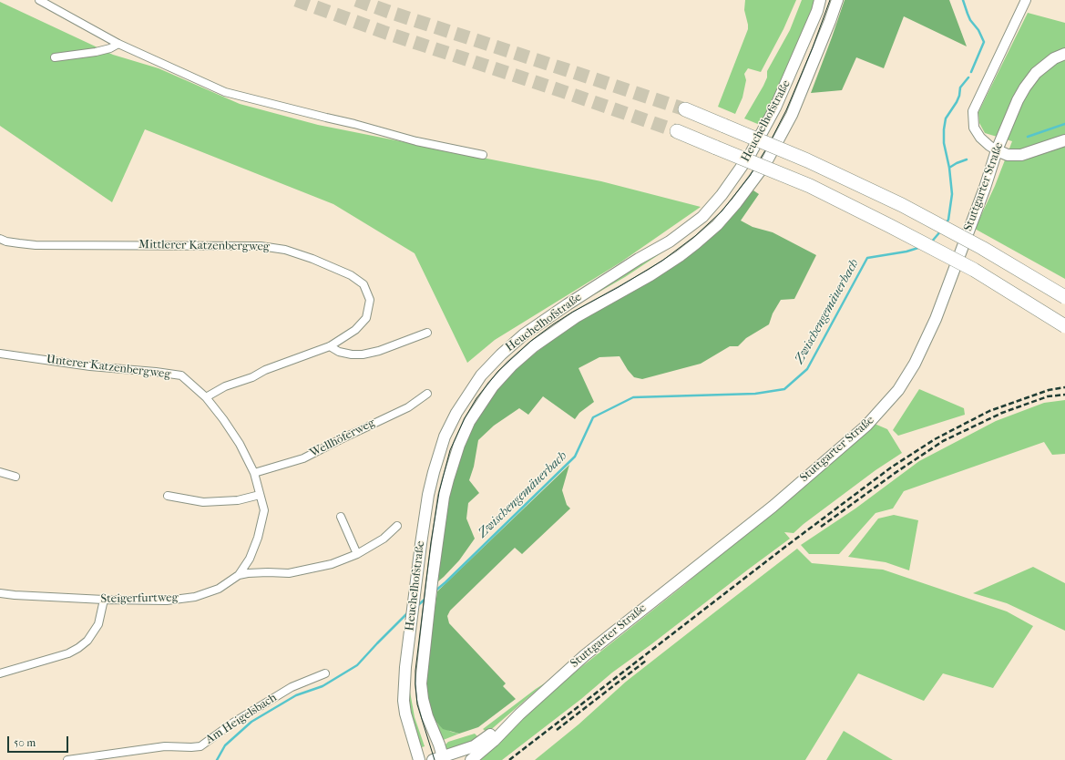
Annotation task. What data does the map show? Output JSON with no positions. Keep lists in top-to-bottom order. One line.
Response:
{"streets":{"main road":["Heuchelhofstraße","Stuttgarter Straße"],"street":["Mittlerer Katzenbergweg","Unterer Katzenbergweg","Wellhöferweg","Steigerfurtweg","Am Heigelsbach"]},"crossings":[["Heuchelhofstraße","Stuttgarter Straße"],["Mittlerer Katzenbergweg","Unterer Katzenbergweg"],["Unterer Katzenbergweg","Wellhöferweg"],["Unterer Katzenbergweg","Steigerfurtweg"]],"water":["Zwischengemäuerbach"],"scale_bar":"50 m"}
